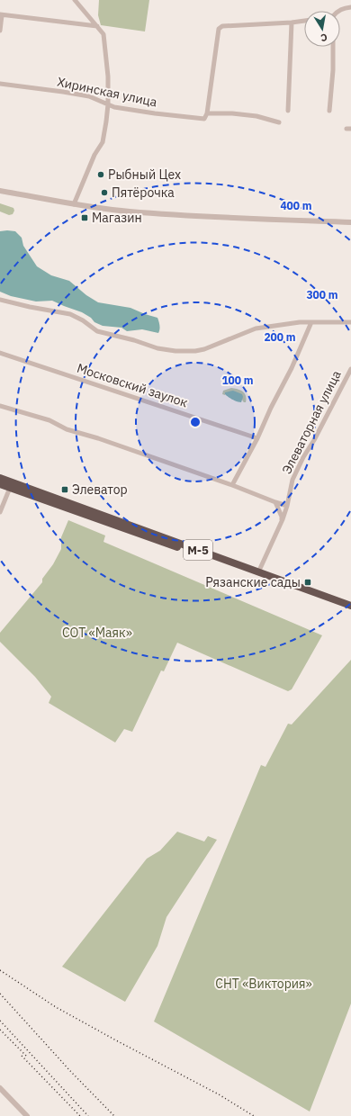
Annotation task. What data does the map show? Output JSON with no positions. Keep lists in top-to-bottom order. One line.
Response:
{"streets":{"highway":["М-5"],"street":["Хиринская улица","Московский заулок","Элеваторная улица"]},"crossings":[["Элеваторная улица","М-5"]],"parks":["СОТ «Маяк»","СНТ «Виктория»"],"places":{"other":["Рыбный Цех","Пятёрочка"],"transit":["Магазин","Элеватор","Рязанские сады"]},"north":"bottom","rings":["400 m","300 m","200 m","100 m"]}
